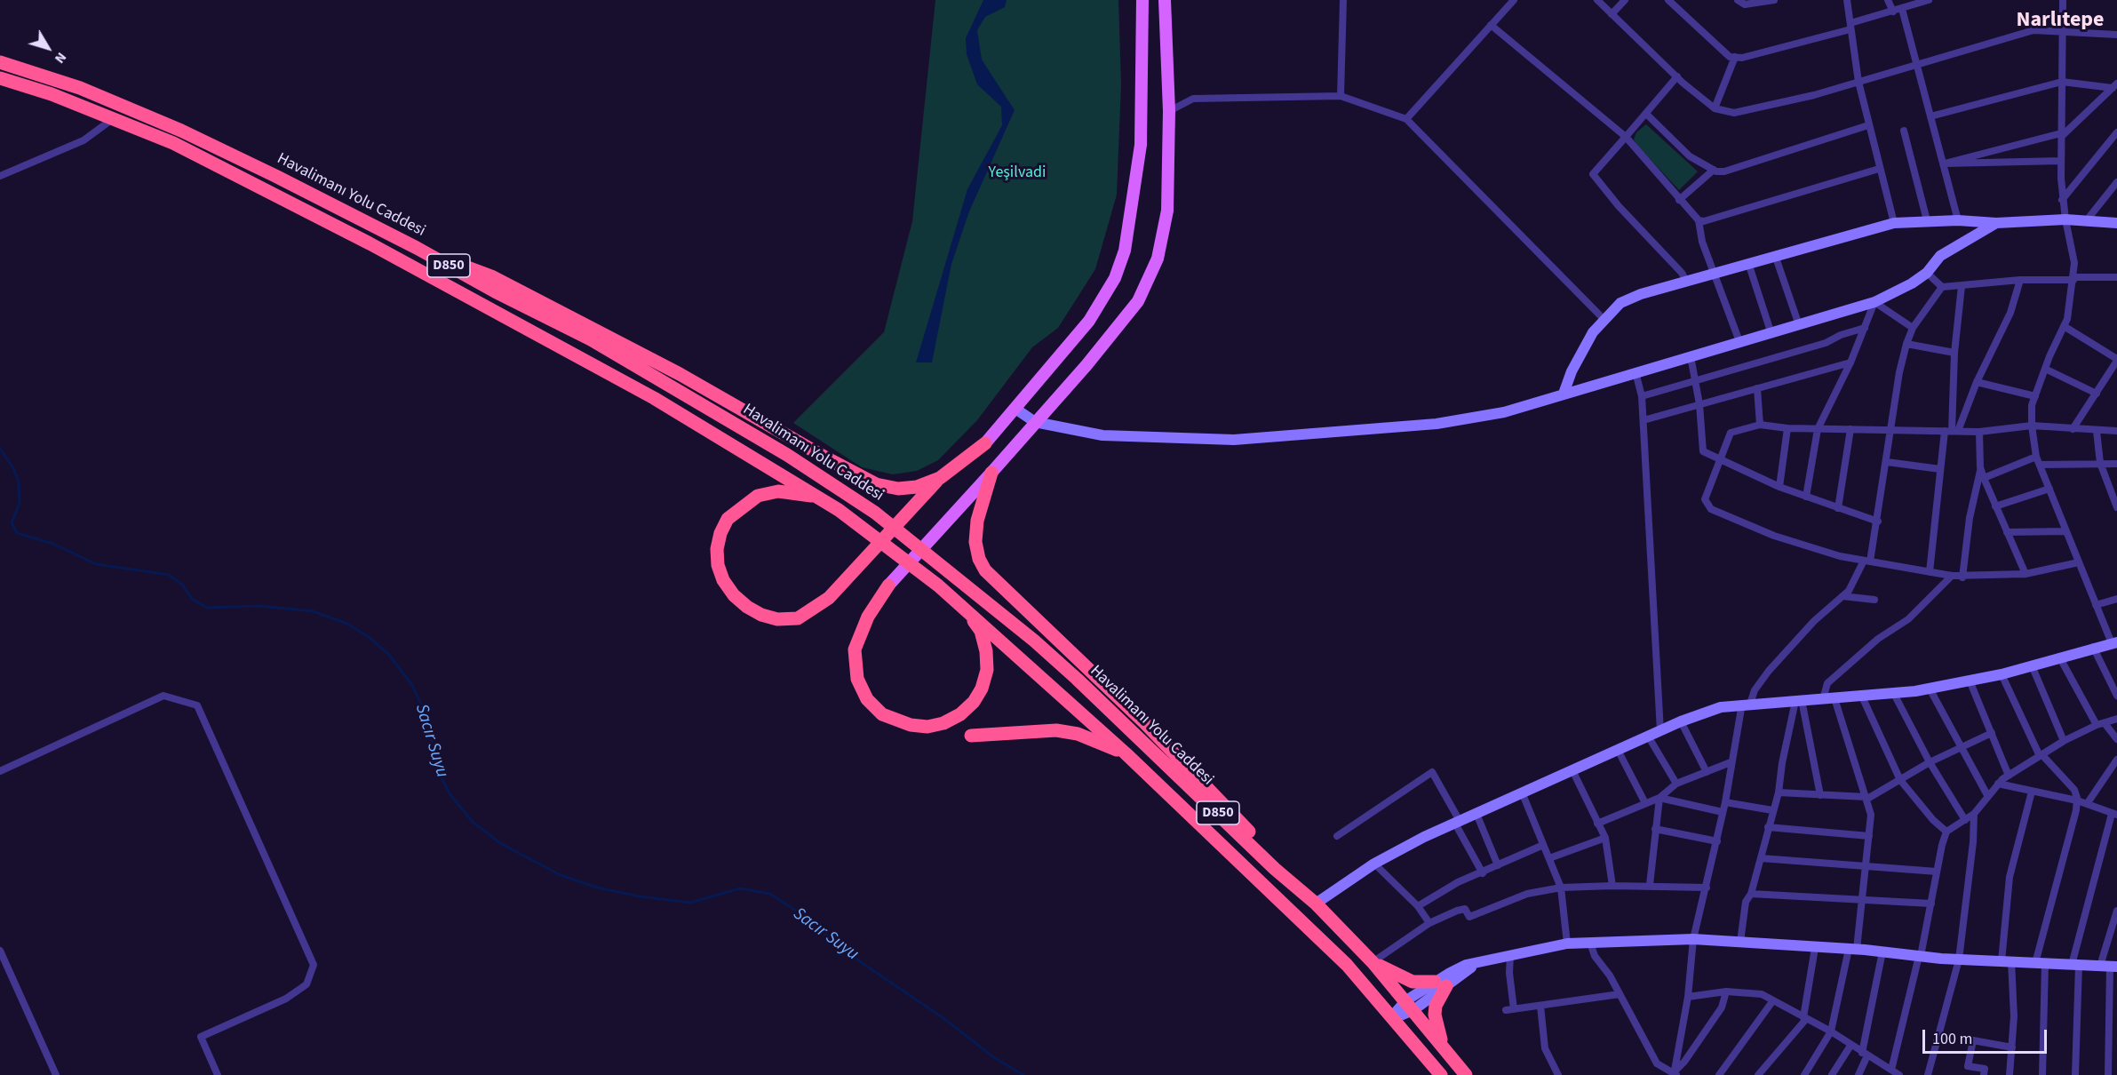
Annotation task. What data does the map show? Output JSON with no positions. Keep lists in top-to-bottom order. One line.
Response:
{"streets":{"highway":["Havalimanı Yolu Caddesi","D850"]},"districts":["Narlıtepe"],"water":["Sacır Suyu"],"parks":["Yeşilvadi"],"scale_bar":"100 m","north":"bottom right"}
